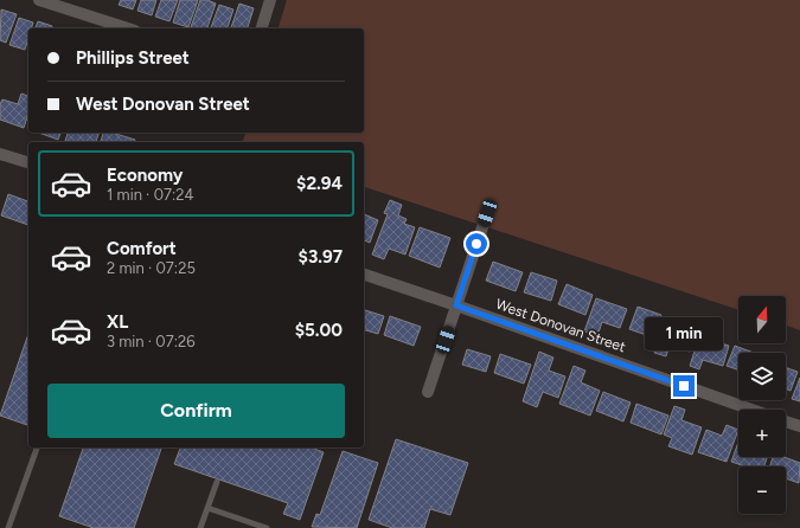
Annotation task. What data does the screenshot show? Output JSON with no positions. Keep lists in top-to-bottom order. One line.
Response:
{"streets":{"street":["West Donovan Street"]},"north":"top","page":{"banner":["Phillips Street","West Donovan Street"],"list":[{"name":"Economy","note":"1 min · 07:24","value":"$2.94"},{"name":"Comfort","note":"2 min · 07:25","value":"$3.97"},{"name":"XL","note":"3 min · 07:26","value":"$5.00"}],"map_buttons":["+","−"],"bubble":"1 min","buttons":"Confirm"}}
